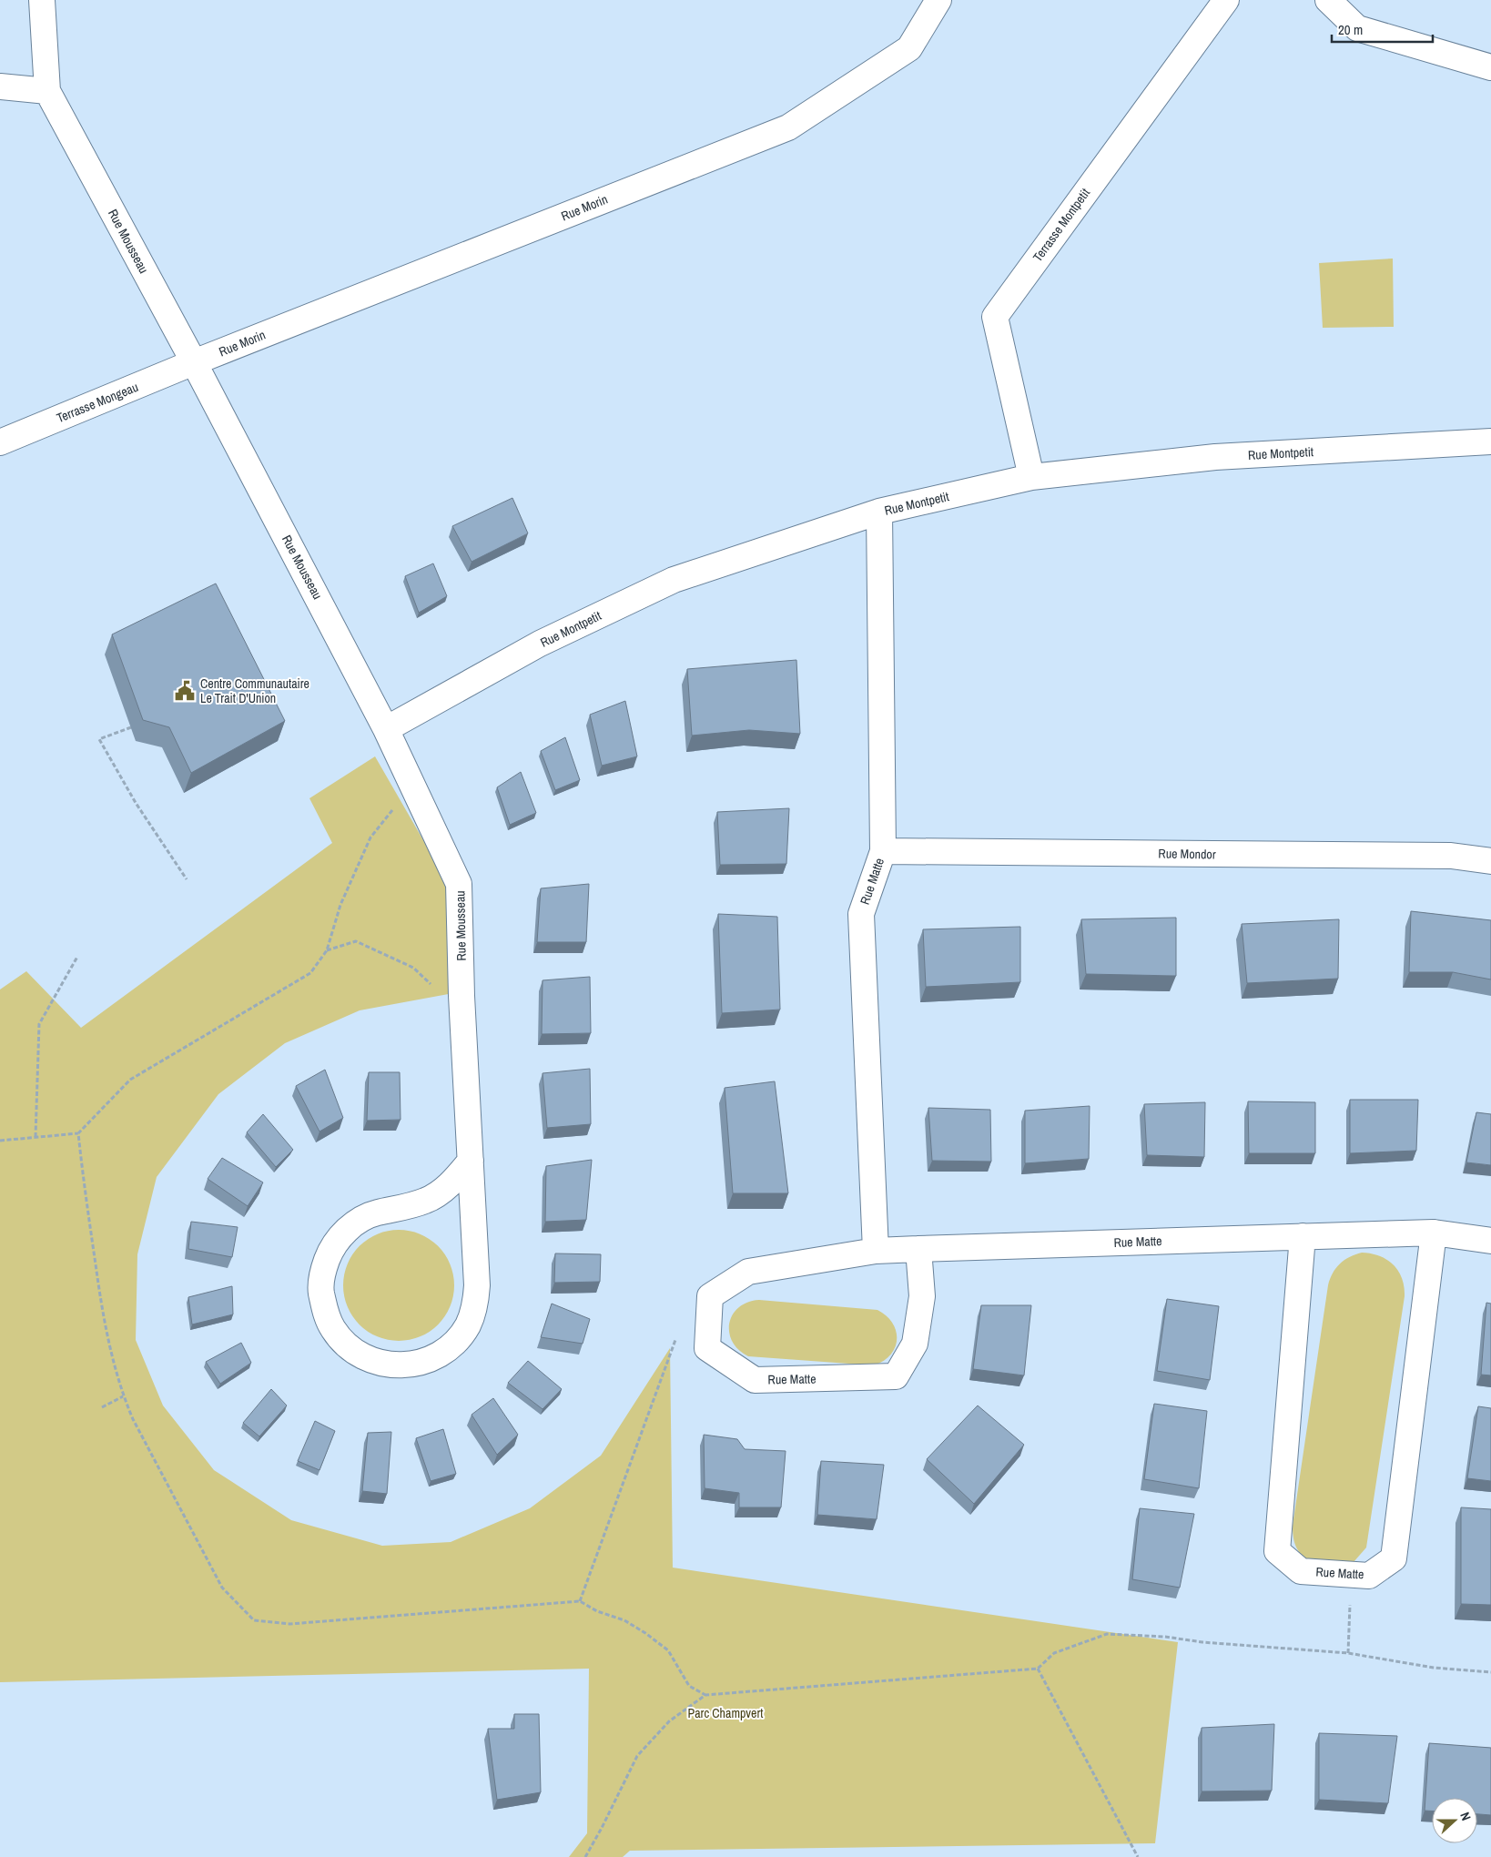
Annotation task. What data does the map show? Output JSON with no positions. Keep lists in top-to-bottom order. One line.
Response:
{"streets":{"street":["Rue Morin","Terrasse Montpetit","Rue Mousseau","Terrasse Mongeau","Rue Montpetit","Rue Mondor","Rue Matte"]},"crossings":[["Rue Morin","Rue Mousseau"],["Rue Morin","Terrasse Mongeau"],["Terrasse Montpetit","Rue Montpetit"],["Rue Mousseau","Terrasse Mongeau"],["Rue Mousseau","Rue Montpetit"],["Rue Montpetit","Rue Matte"],["Rue Mondor","Rue Matte"]],"parks":["Parc Champvert"],"places":{"public building":["Centre Communautaire Le Trait D'Union"]},"scale_bar":"20 m","north":"right"}
